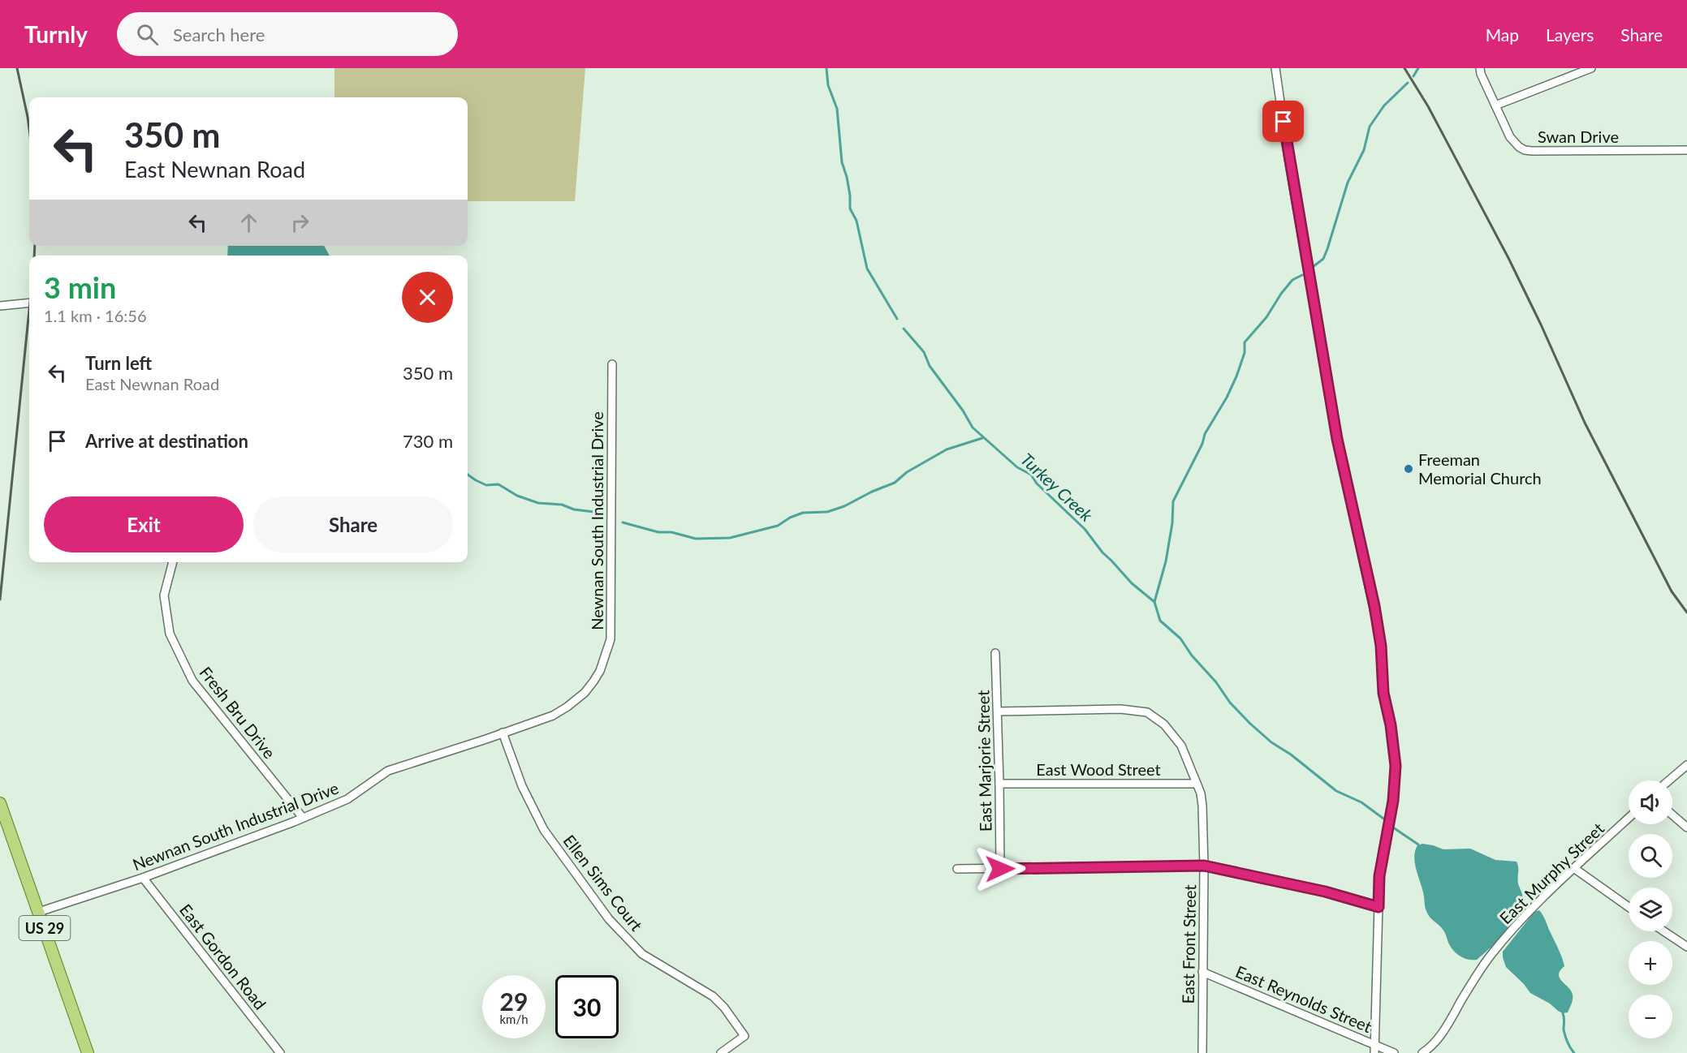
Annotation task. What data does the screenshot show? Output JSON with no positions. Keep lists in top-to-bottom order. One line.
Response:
{"streets":{"main road":["US 29"],"street":["Swan Drive","Newnan South Industrial Drive","Fresh Bru Drive","East Marjorie Street","East Wood Street","East Murphy Street","Ellen Sims Court","East Front Street","East Gordon Road","East Reynolds Street"]},"crossings":[["Newnan South Industrial Drive","Fresh Bru Drive"],["Newnan South Industrial Drive","Ellen Sims Court"],["Newnan South Industrial Drive","US 29"],["Newnan South Industrial Drive","East Gordon Road"],["East Marjorie Street","East Wood Street"],["East Marjorie Street","East Front Street"],["East Wood Street","East Front Street"],["East Front Street","East Reynolds Street"]],"water":["Turkey Creek"],"places":["Freeman Memorial Church"],"page":{"header":"Turnly","search":"Search here","nav":["Map","Layers","Share"],"turn":["350 m","East Newnan Road"],"heading":["3 min","1.1 km · 16:56"],"list":[{"name":"Turn left","note":"East Newnan Road","value":"350 m"},{"name":"Arrive at destination","value":"730 m"}],"buttons":["Exit","Share"],"map_buttons":["+","−"],"speed":"29 km/h","limit":"30"}}
